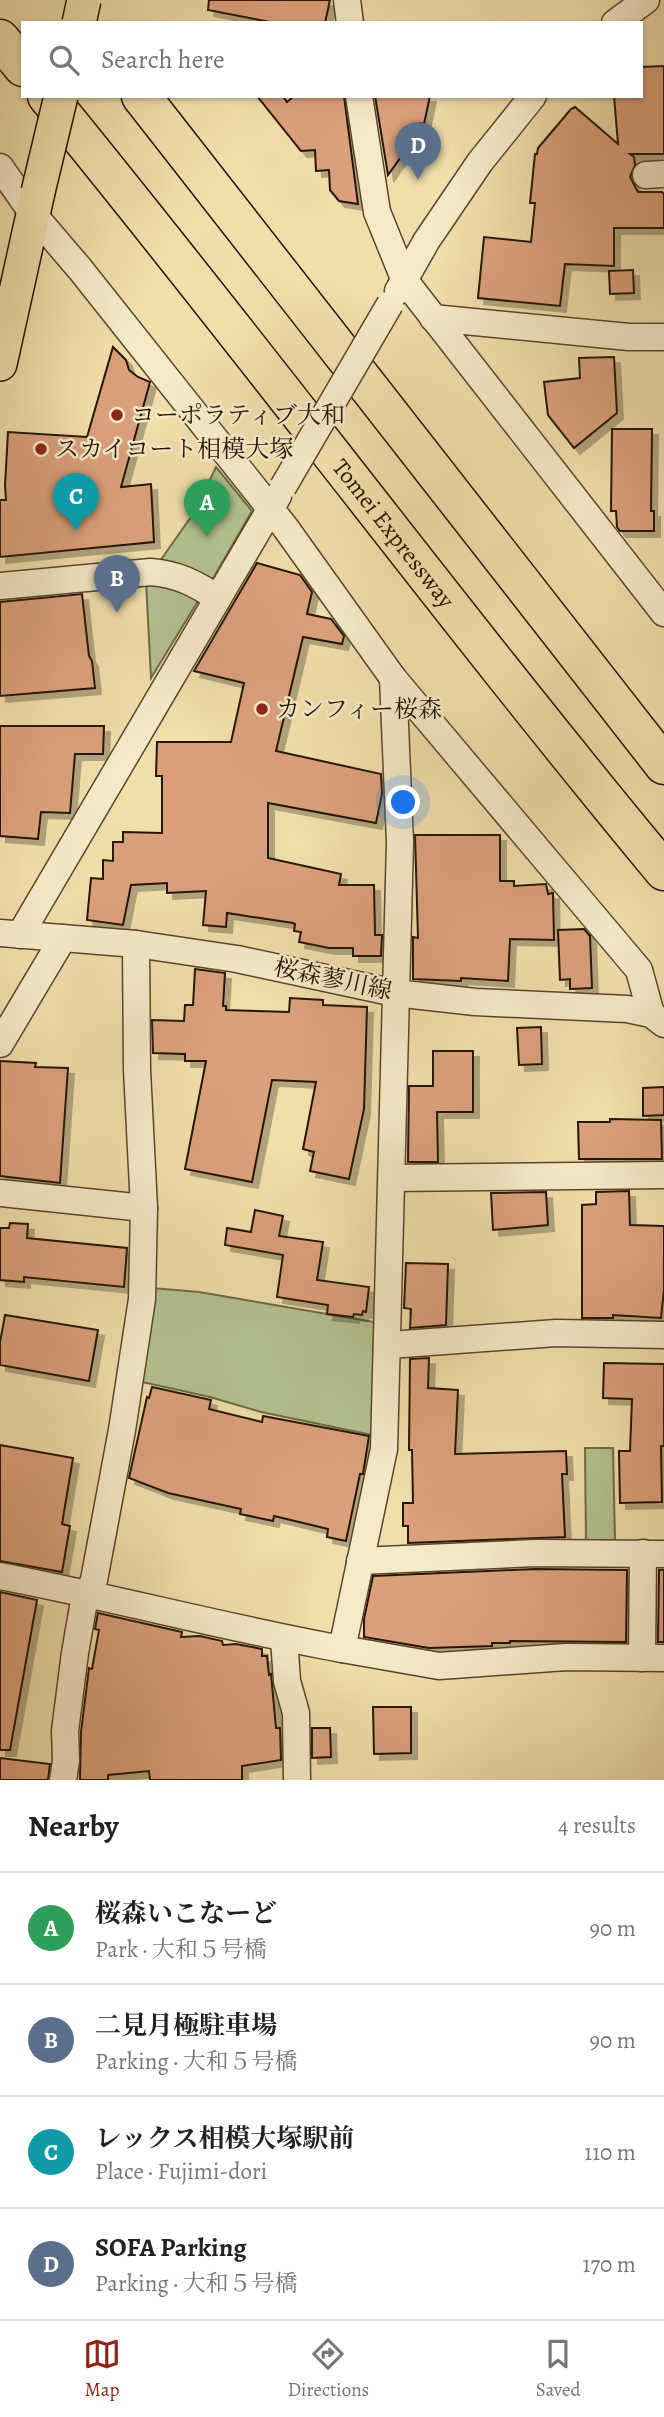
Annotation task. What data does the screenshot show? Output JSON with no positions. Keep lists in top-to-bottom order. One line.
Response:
{"streets":{"highway":["Tomei Expressway"],"street":["桜森蓼川線"]},"places":["コーポラティブ大和","スカイコート相模大塚","カンフィー桜森"],"page":{"search":"Search here","pins":["D","C","A","B"],"heading":["Nearby","4 results"],"list":[{"mark":"A","name":"桜森いこなーど","note":"Park · 大和５号橋","value":"90 m"},{"mark":"B","name":"二見月極駐車場","note":"Parking · 大和５号橋","value":"90 m"},{"mark":"C","name":"レックス相模大塚駅前","note":"Place · Fujimi-dori","value":"110 m"},{"mark":"D","name":"SOFA Parking","note":"Parking · 大和５号橋","value":"170 m"}],"nav":["Map","Directions","Saved"]}}
